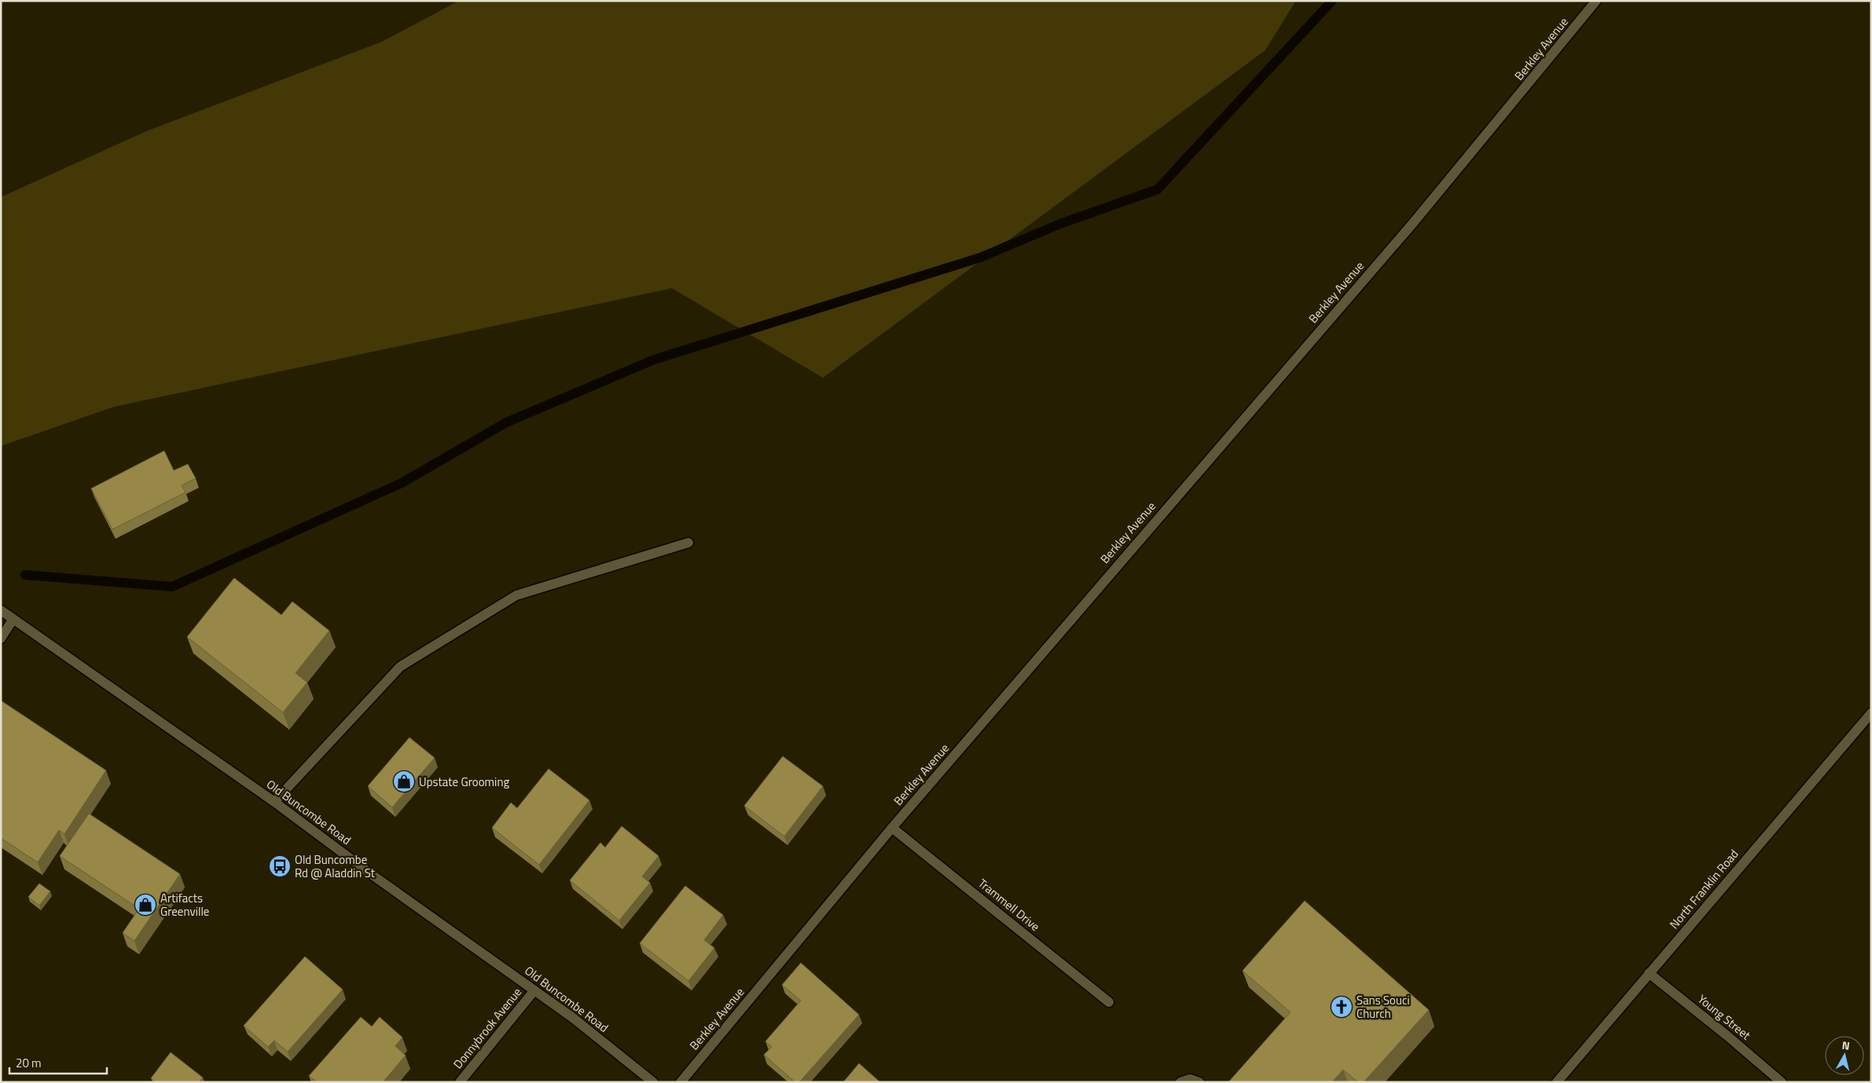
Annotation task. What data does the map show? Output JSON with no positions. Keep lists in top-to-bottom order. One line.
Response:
{"streets":{"street":["Berkley Avenue","Old Buncombe Road","North Franklin Road","Trammell Drive","Young Street","Donnybrook Avenue"]},"crossings":[["Berkley Avenue","Trammell Drive"],["Old Buncombe Road","Donnybrook Avenue"],["North Franklin Road","Young Street"]],"places":{"shop":["Upstate Grooming","Artifacts Greenville"],"bus stop":["Old Buncombe Rd @ Aladdin St"],"church":["Sans Souci Church"]},"scale_bar":"20 m","north":"top"}
